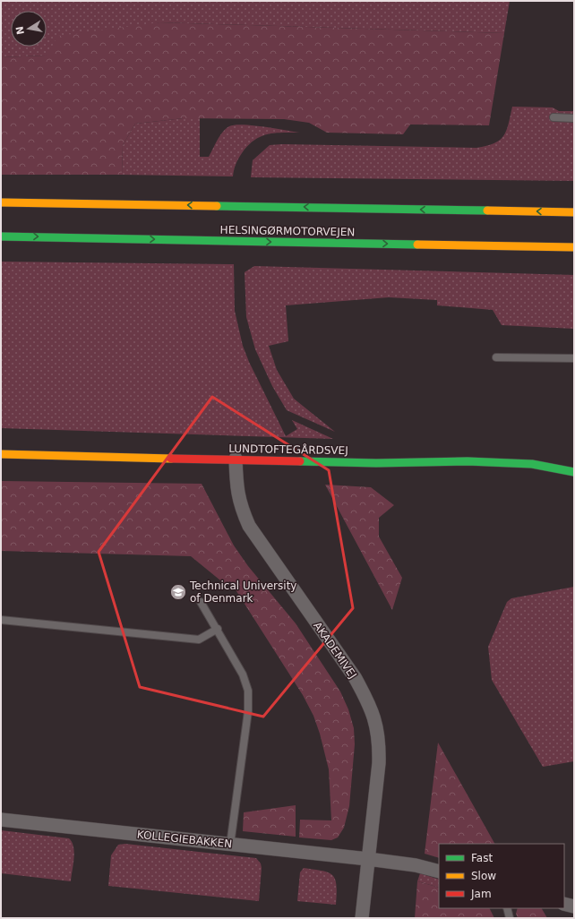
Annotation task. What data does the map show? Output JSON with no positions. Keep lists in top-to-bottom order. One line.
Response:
{"streets":{"main road":["HELSINGØRMOTORVEJEN","LUNDTOFTEGÅRDSVEJ"],"street":["AKADEMIVEJ","KOLLEGIEBAKKEN"]},"crossings":[["LUNDTOFTEGÅRDSVEJ","AKADEMIVEJ"],["AKADEMIVEJ","KOLLEGIEBAKKEN"]],"places":{"school or university":["Technical University of Denmark"]},"legend":["Fast","Slow","Jam"],"north":"left"}
